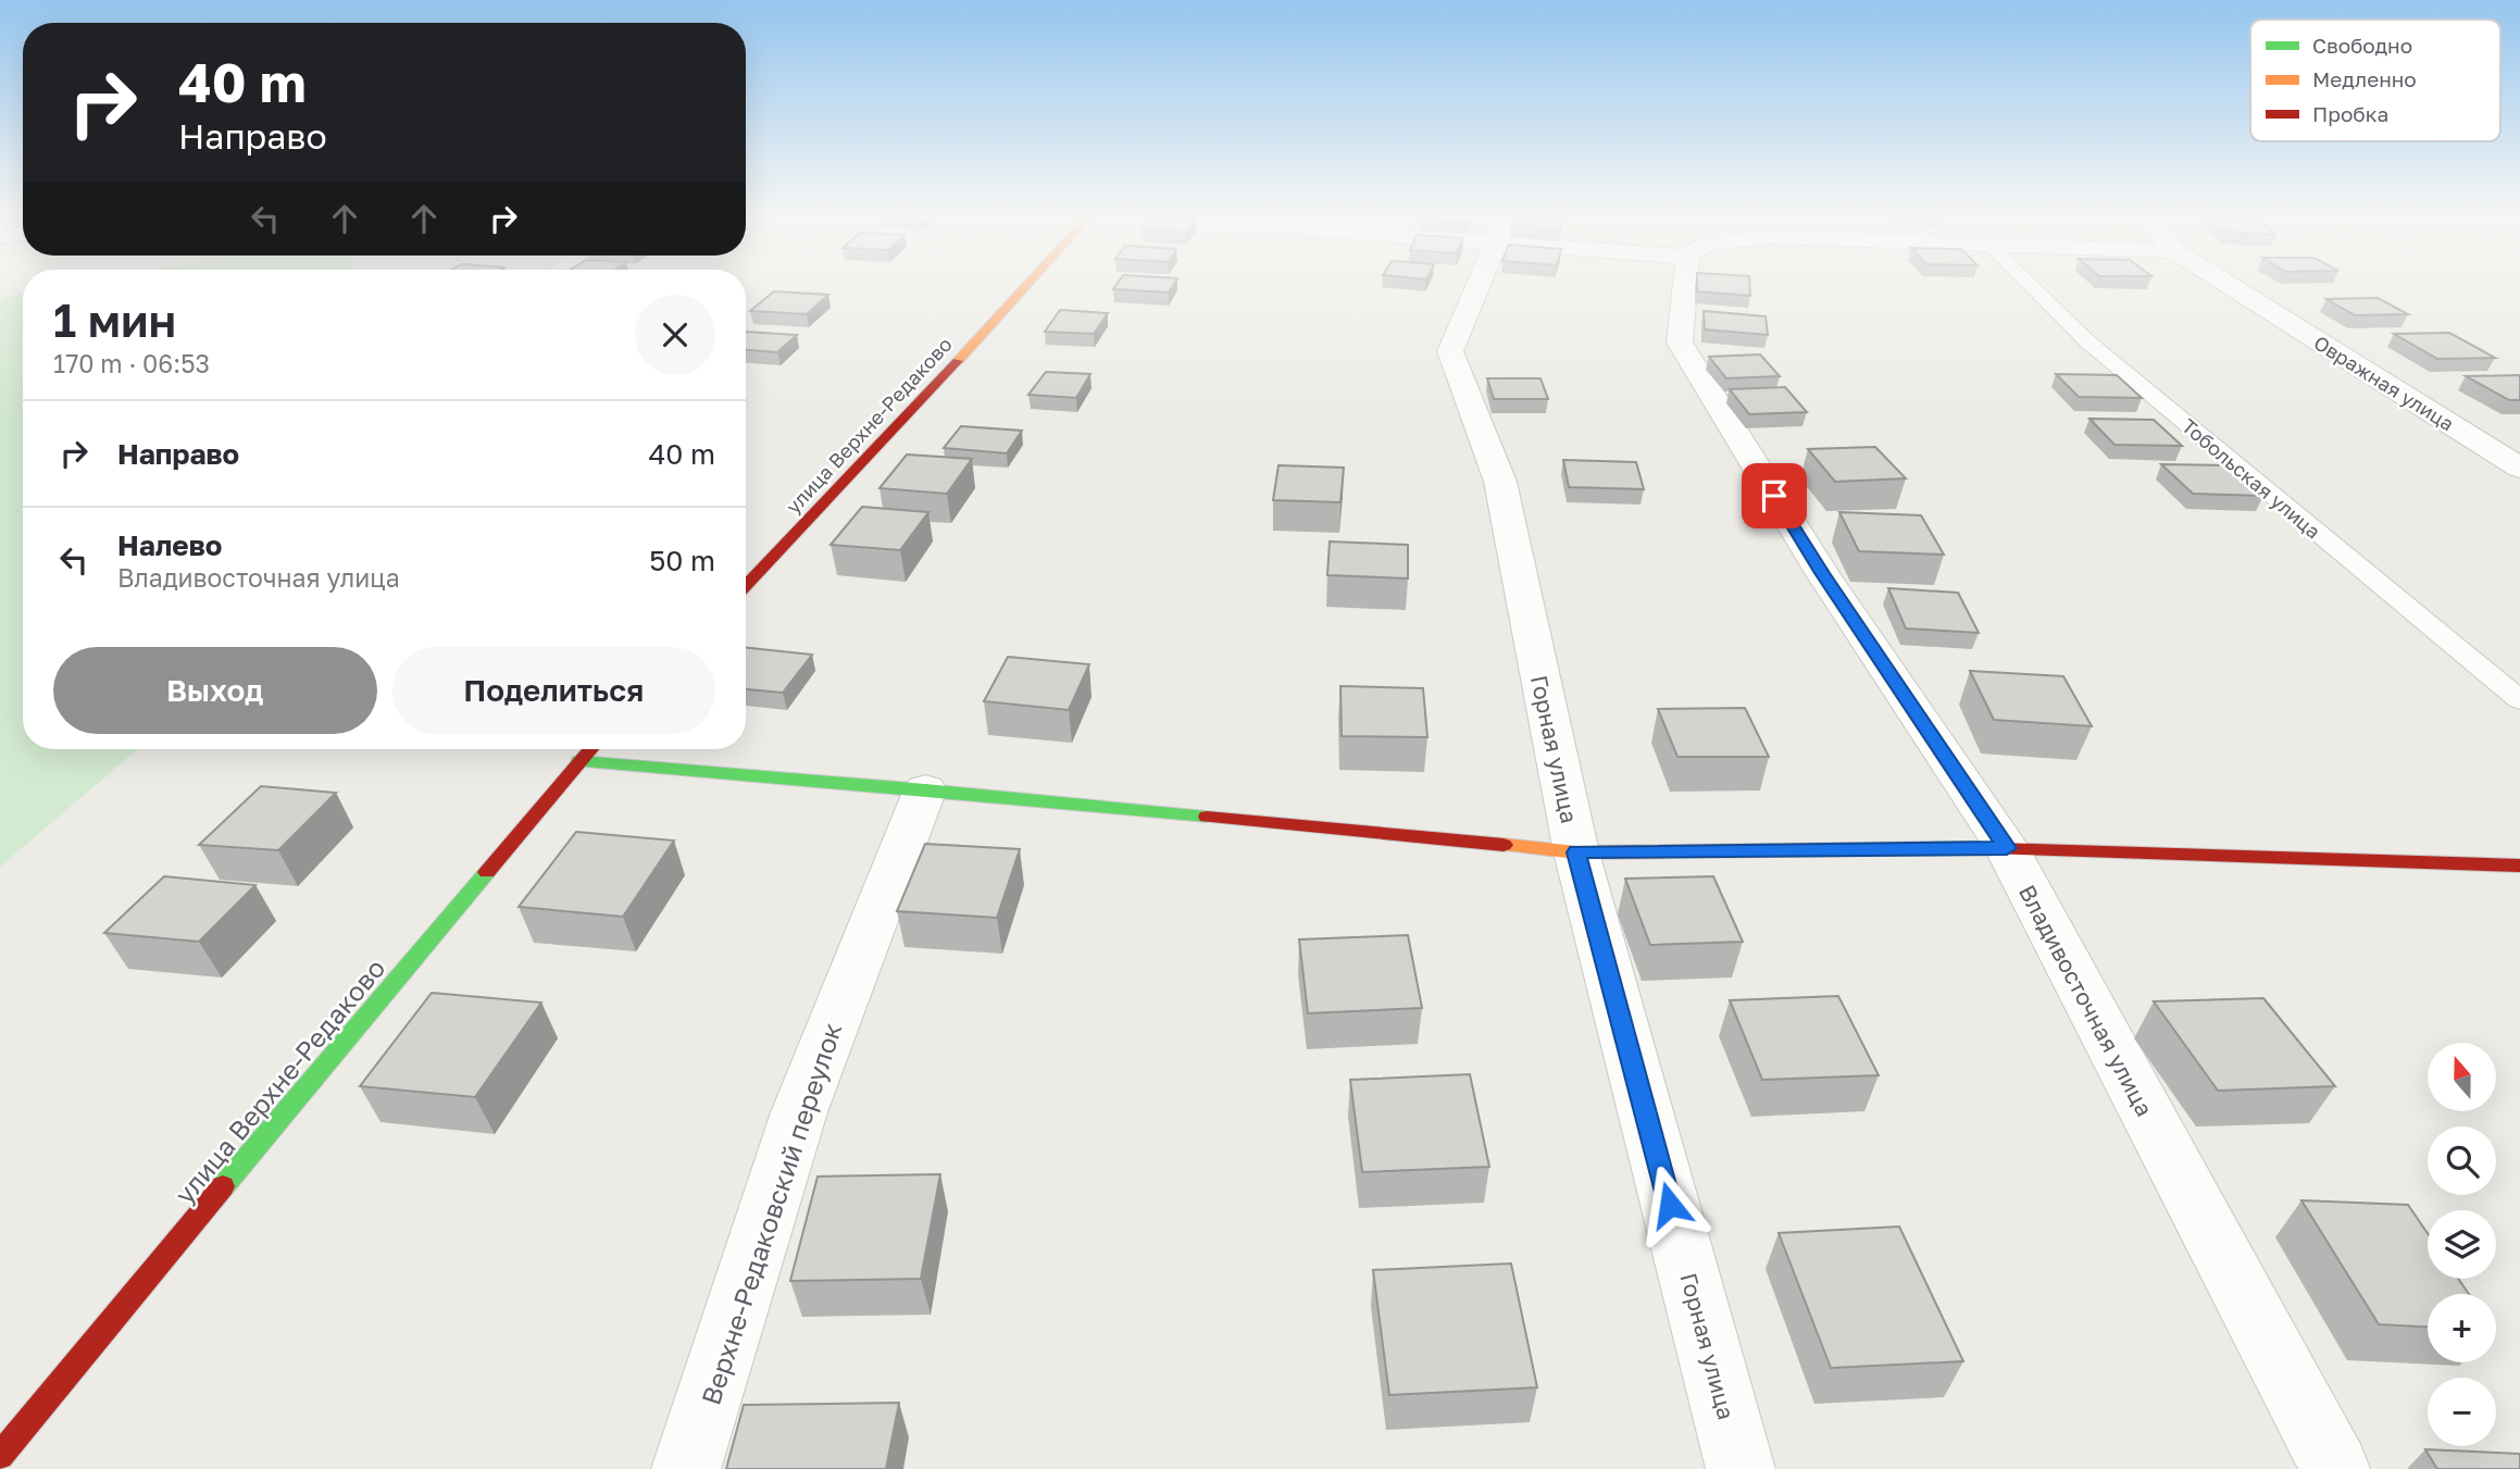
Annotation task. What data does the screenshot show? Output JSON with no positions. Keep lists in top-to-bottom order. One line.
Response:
{"streets":{"street":["Овражная улица","улица Верхне-Редаково","Горная улица","Владивосточная улица","Верхне-Редаковский переулок"],"lane":["Тобольская улица"]},"legend":["Свободно","Медленно","Пробка"],"north":"top","page":{"turn":["40 m","Направо"],"heading":["1 мин","170 m · 06:53"],"list":[{"name":"Направо","value":"40 m"},{"name":"Налево","note":"Владивосточная улица","value":"50 m"}],"buttons":["Выход","Поделиться"],"map_buttons":["+","−"]}}
